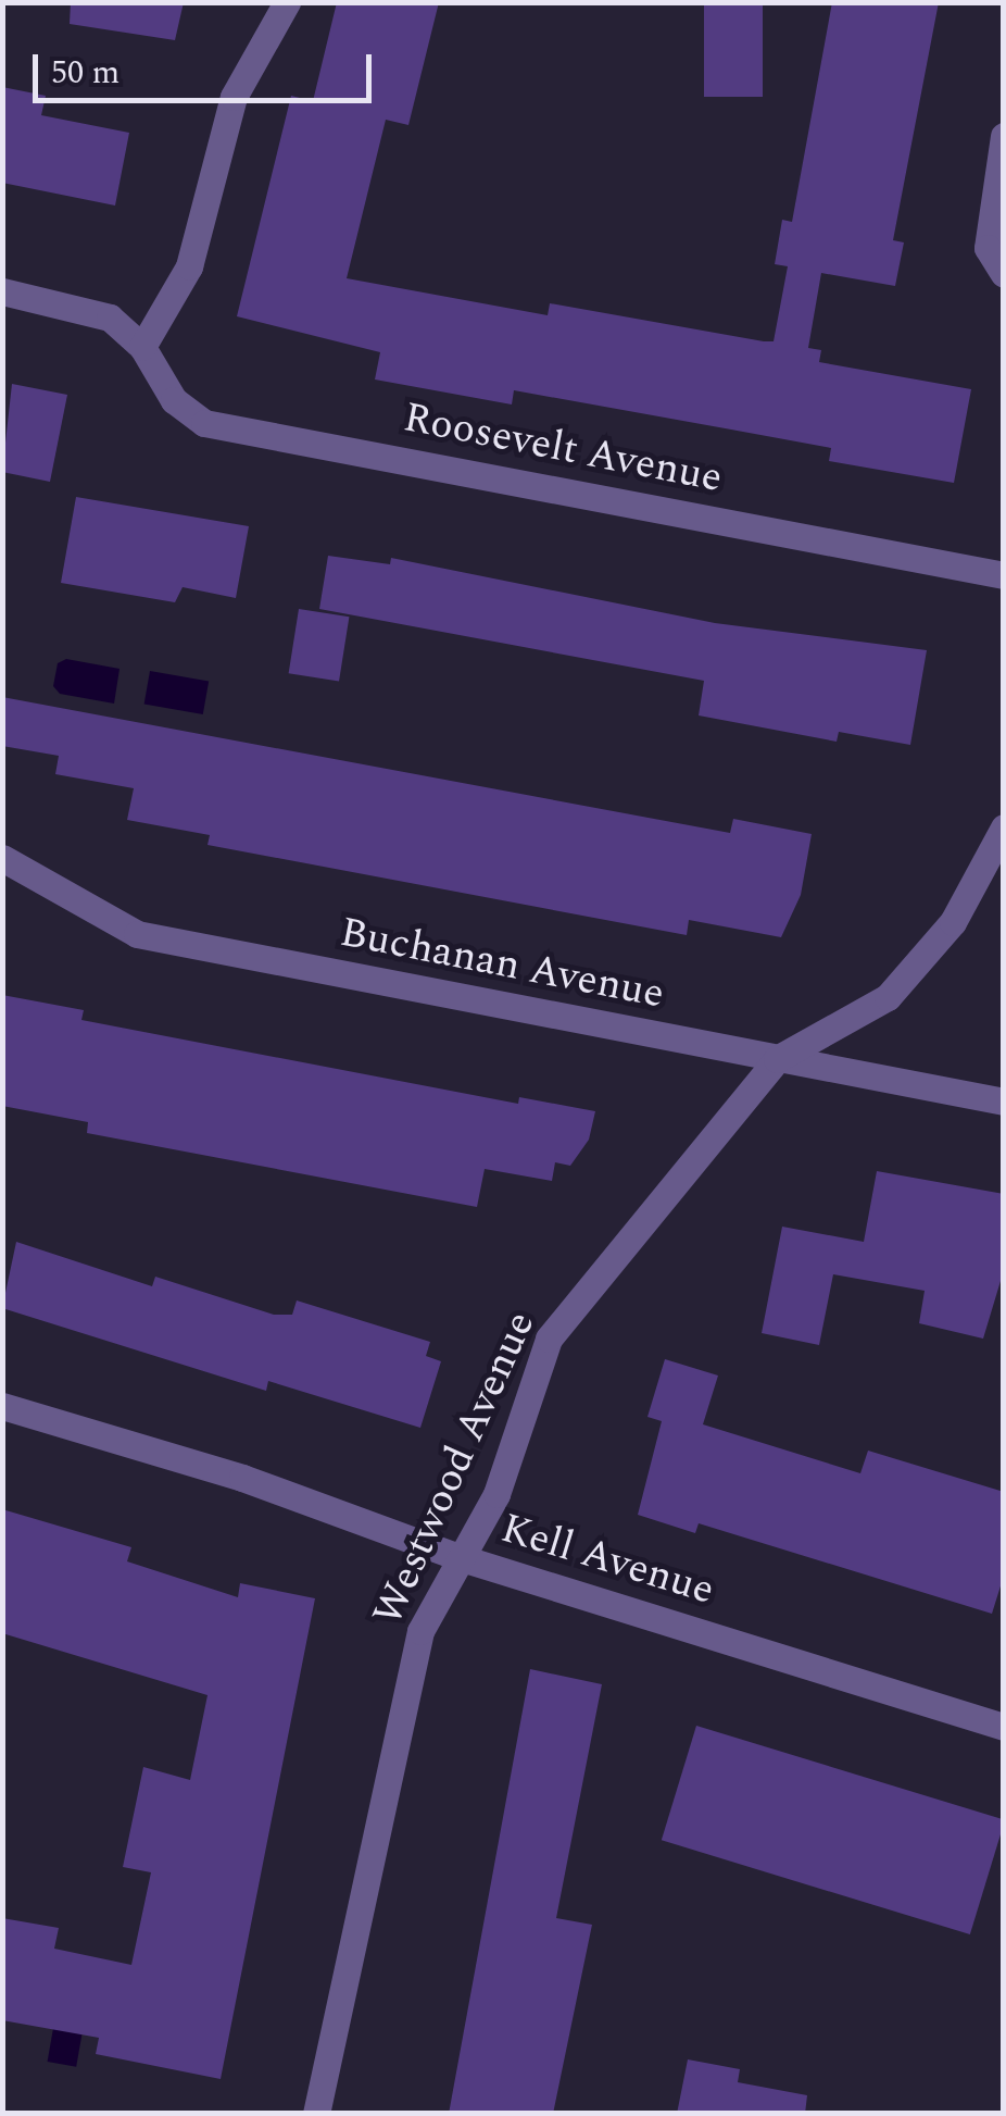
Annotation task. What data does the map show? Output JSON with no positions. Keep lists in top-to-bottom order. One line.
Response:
{"streets":{"street":["Roosevelt Avenue","Buchanan Avenue","Westwood Avenue","Kell Avenue"]},"crossings":[["Buchanan Avenue","Westwood Avenue"],["Westwood Avenue","Kell Avenue"]],"scale_bar":"50 m"}
